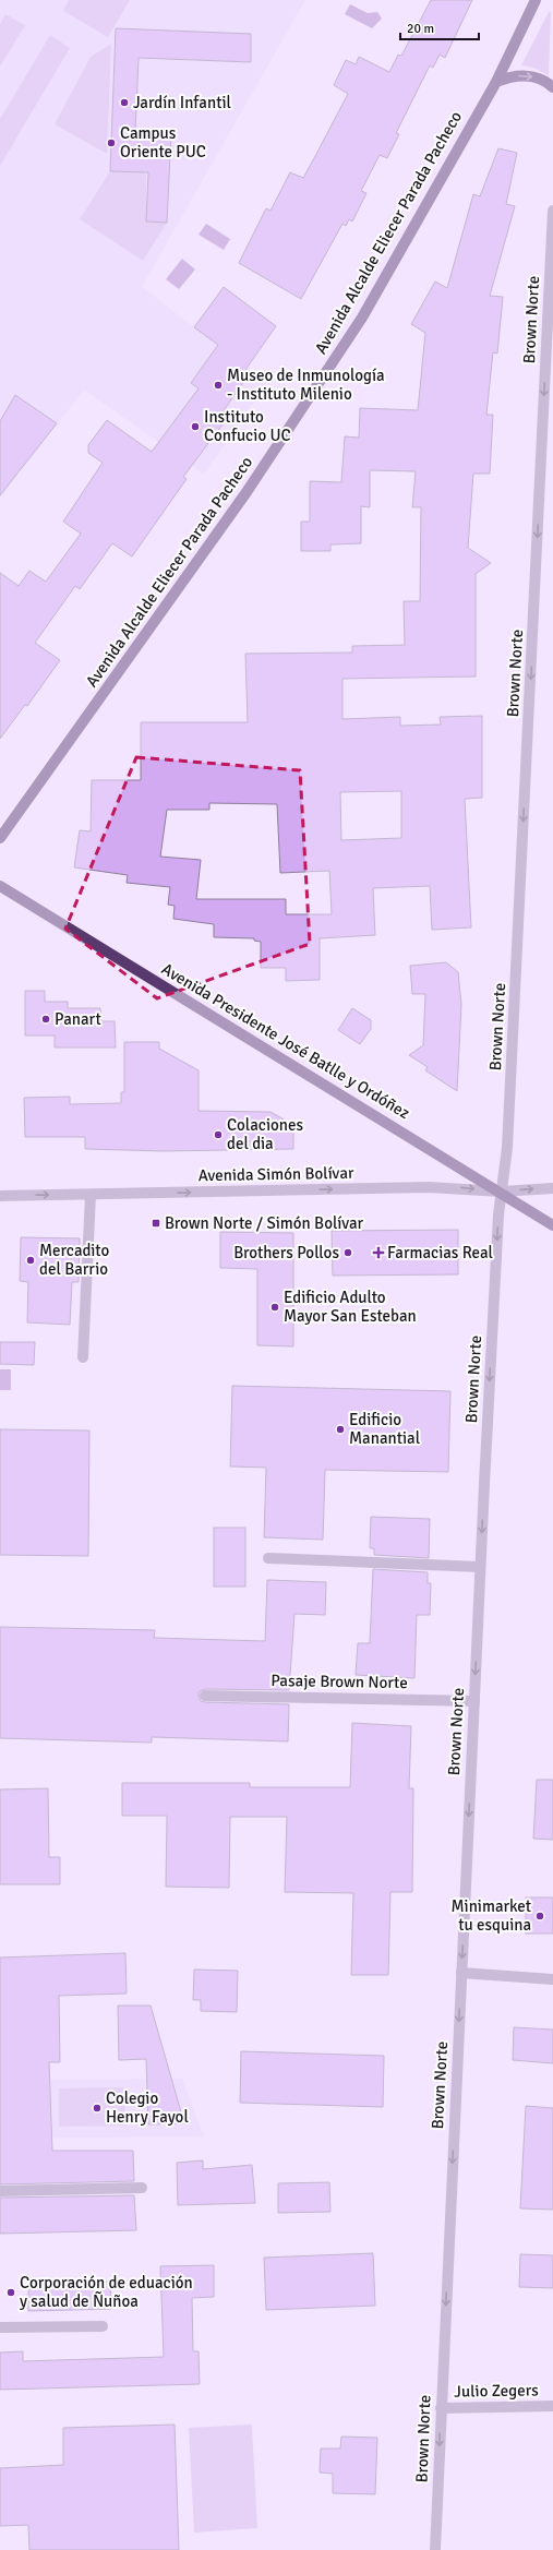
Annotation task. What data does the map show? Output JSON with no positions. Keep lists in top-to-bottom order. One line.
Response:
{"streets":{"main road":["Avenida Alcalde Eliecer Parada Pacheco","Avenida Presidente José Batlle y Ordóñez"],"street":["Brown Norte","Avenida Simón Bolívar","Pasaje Brown Norte","Julio Zegers"]},"crossings":[["Brown Norte","Avenida Presidente José Batlle y Ordóñez"],["Brown Norte","Avenida Simón Bolívar"],["Brown Norte","Pasaje Brown Norte"],["Brown Norte","Julio Zegers"],["Avenida Presidente José Batlle y Ordóñez","Avenida Simón Bolívar"]],"one_way":["Brown Norte","Avenida Simón Bolívar"],"places":{"other":["Jardín Infantil","Campus Oriente PUC","Museo de Inmunología - Instituto Milenio","Instituto Confucio UC","Panart","Colaciones del dia","Brothers Pollos","Mercadito del Barrio","Edificio Adulto Mayor San Esteban","Edificio Manantial","Minimarket tu esquina","Colegio Henry Fayol","Corporación de eduación y salud de Ñuñoa"],"transit":["Brown Norte / Simón Bolívar"],"health":["Farmacias Real"]},"scale_bar":"20 m"}
